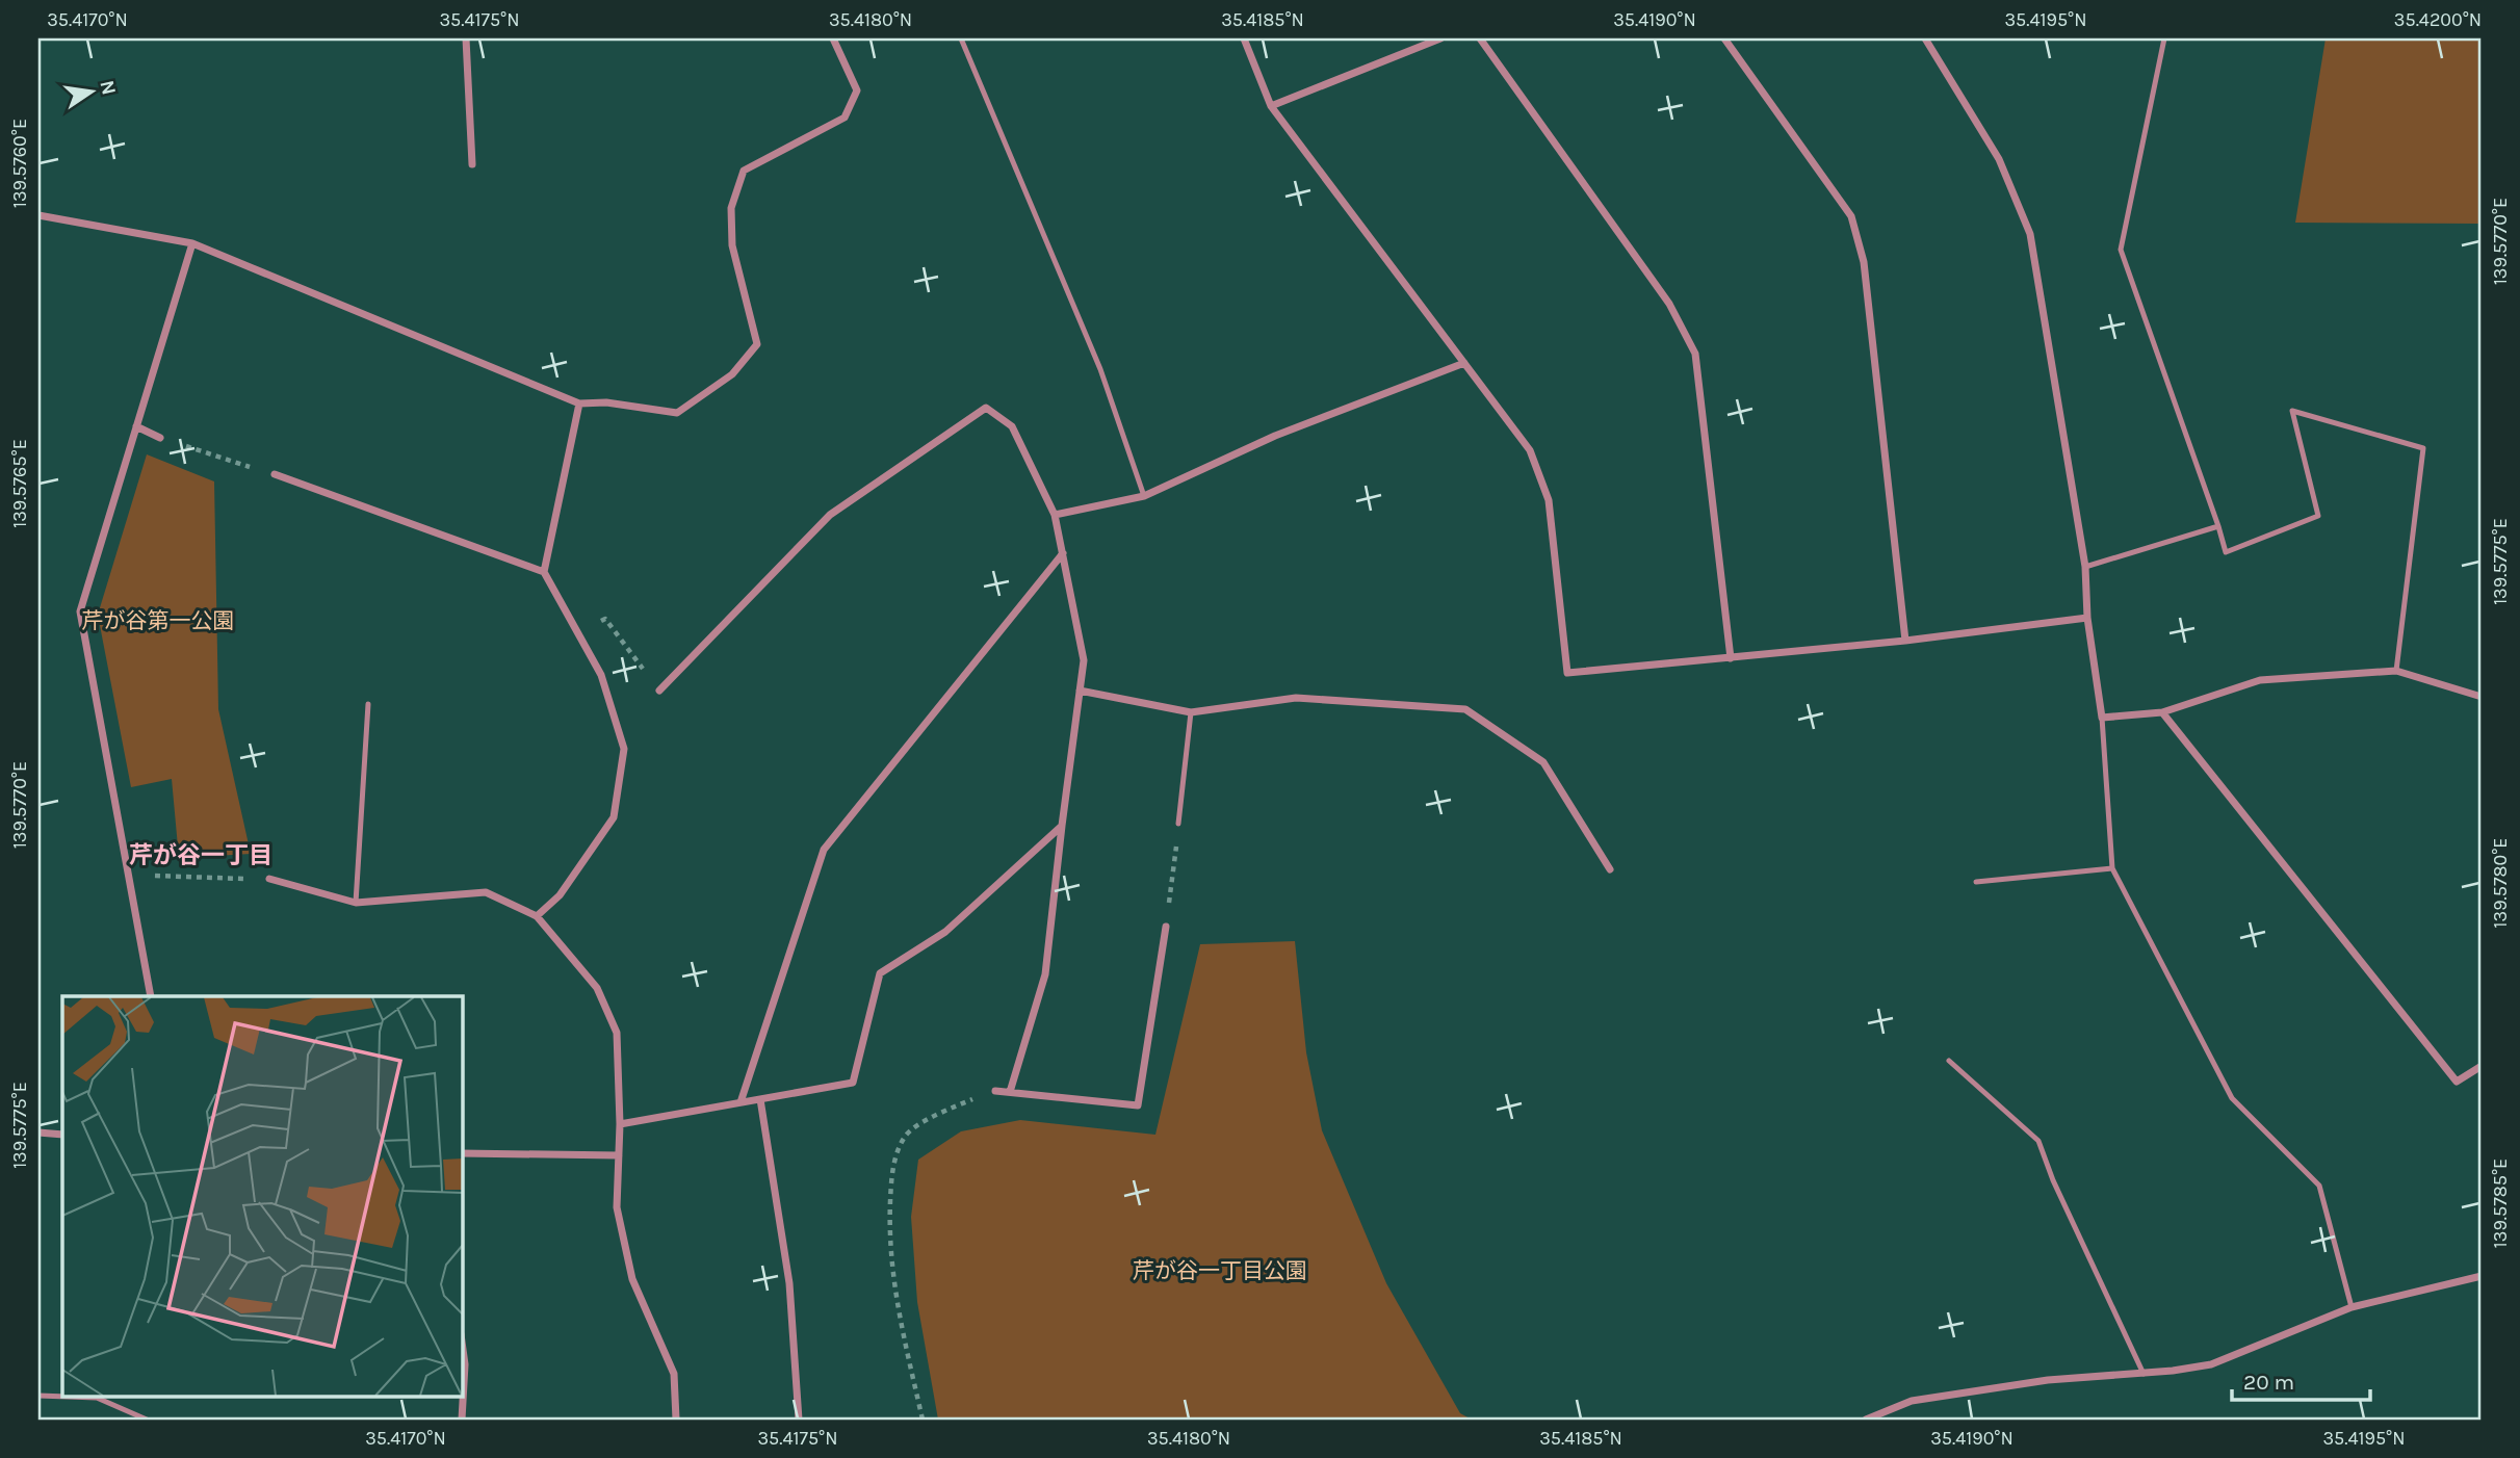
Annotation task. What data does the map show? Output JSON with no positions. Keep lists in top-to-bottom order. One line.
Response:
{"districts":["芹が谷一丁目"],"parks":["芹が谷第一公園","芹が谷一丁目公園"],"scale_bar":"20 m","north":"right","coordinates":["35.4170°N","35.4175°N","35.4180°N","35.4185°N","35.4190°N","35.4195°N","35.4200°N","139.5760°E","139.5770°E","139.5765°E","139.5775°E","139.5780°E","139.5785°E"]}
